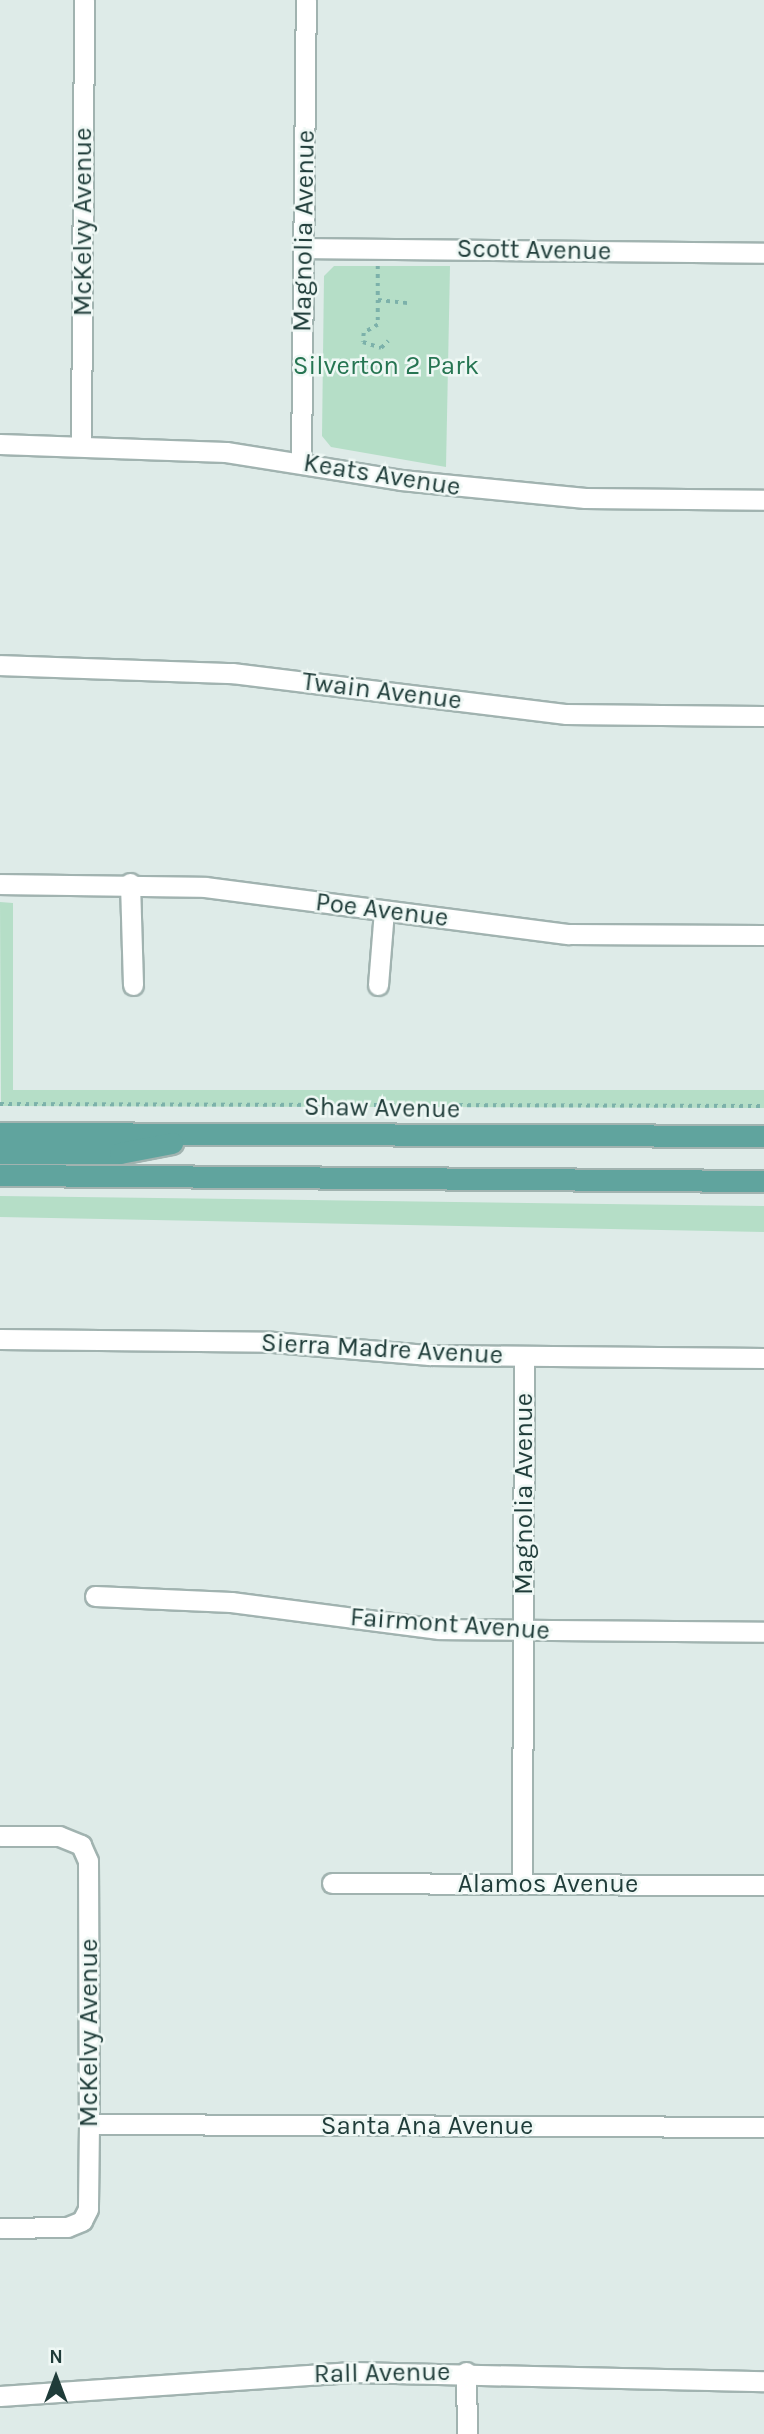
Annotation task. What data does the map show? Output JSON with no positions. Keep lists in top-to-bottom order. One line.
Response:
{"streets":{"main road":["Shaw Avenue"],"street":["McKelvy Avenue","Magnolia Avenue","Scott Avenue","Keats Avenue","Twain Avenue","Poe Avenue","Sierra Madre Avenue","Fairmont Avenue","Alamos Avenue","Santa Ana Avenue","Rall Avenue"]},"crossings":[["McKelvy Avenue","Keats Avenue"],["McKelvy Avenue","Santa Ana Avenue"],["Magnolia Avenue","Scott Avenue"],["Magnolia Avenue","Keats Avenue"],["Magnolia Avenue","Sierra Madre Avenue"],["Magnolia Avenue","Fairmont Avenue"],["Magnolia Avenue","Alamos Avenue"]],"parks":["Silverton 2 Park"],"north":"top"}
